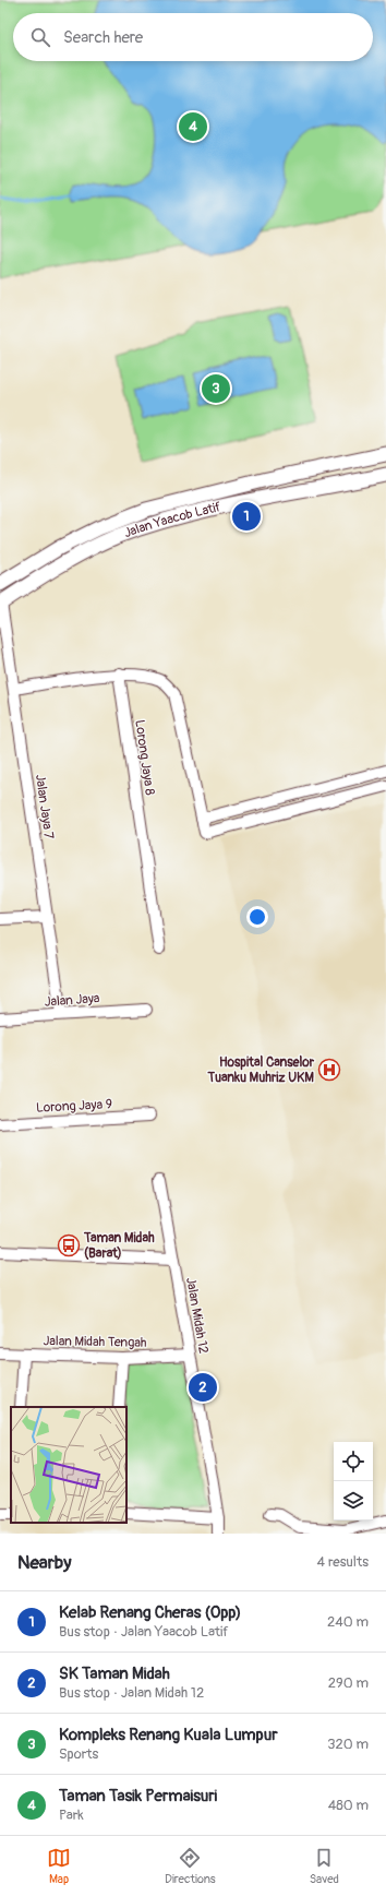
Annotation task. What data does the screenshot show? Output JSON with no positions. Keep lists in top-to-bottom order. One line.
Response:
{"streets":{"street":["Jalan Yaacob Latif","Lorong Jaya 8","Jalan Jaya 7","Jalan Jaya","Lorong Jaya 9","Jalan Midah 12","Jalan Midah Tengah"]},"crossings":[["Jalan Yaacob Latif","Jalan Jaya 7"],["Jalan Jaya 7","Jalan Jaya"],["Jalan Midah 12","Jalan Midah Tengah"]],"places":{"hospital":["Hospital Canselor Tuanku Muhriz UKM"],"bus stop":["Taman Midah (Barat)"]},"page":{"search":"Search here","pins":["4","3","1","2"],"heading":["Nearby","4 results"],"list":[{"mark":"1","name":"Kelab Renang Cheras (Opp)","note":"Bus stop · Jalan Yaacob Latif","value":"240 m"},{"mark":"2","name":"SK Taman Midah","note":"Bus stop · Jalan Midah 12","value":"290 m"},{"mark":"3","name":"Kompleks Renang Kuala Lumpur","note":"Sports","value":"320 m"},{"mark":"4","name":"Taman Tasik Permaisuri","note":"Park","value":"480 m"}],"nav":["Map","Directions","Saved"]}}
